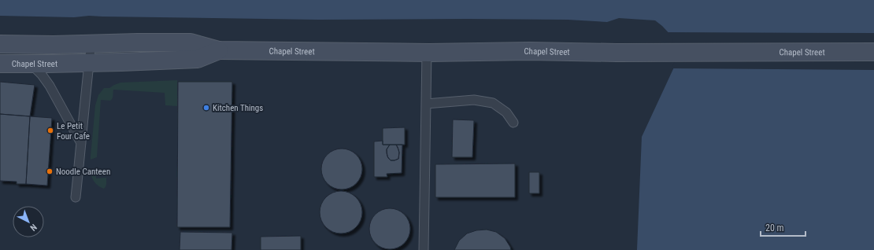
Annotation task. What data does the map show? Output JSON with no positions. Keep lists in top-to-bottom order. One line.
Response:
{"streets":{"main road":["Chapel Street"]},"places":["Kitchen Things","Le Petit Four Cafe","Noodle Canteen"],"scale_bar":"20 m","north":"bottom right"}
